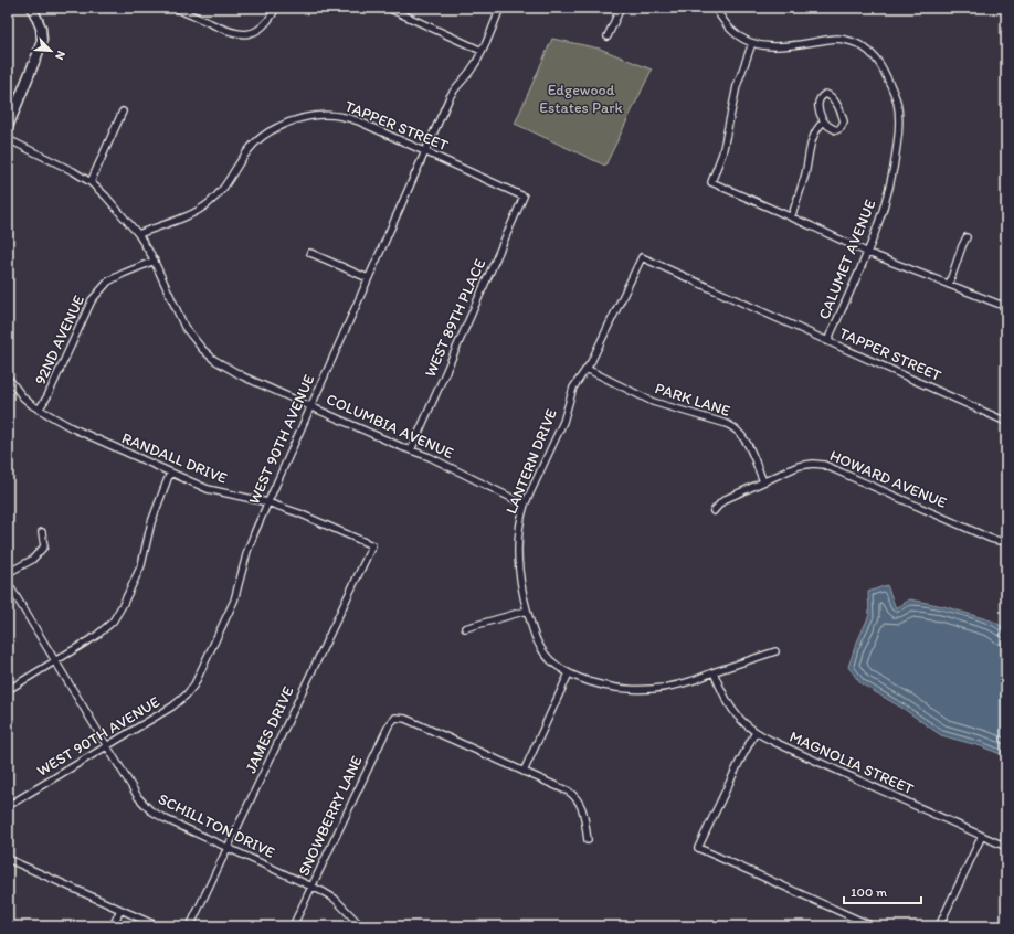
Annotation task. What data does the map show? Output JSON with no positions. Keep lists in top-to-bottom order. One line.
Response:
{"streets":{"street":["TAPPER STREET","CALUMET AVENUE","WEST 89TH PLACE","92ND AVENUE","PARK LANE","COLUMBIA AVENUE","WEST 90TH AVENUE","RANDALL DRIVE","LANTERN DRIVE","HOWARD AVENUE","JAMES DRIVE","MAGNOLIA STREET","SNOWBERRY LANE","SCHILLTON DRIVE"]},"crossings":[["TAPPER STREET","CALUMET AVENUE"],["TAPPER STREET","WEST 89TH PLACE"],["TAPPER STREET","COLUMBIA AVENUE"],["TAPPER STREET","WEST 90TH AVENUE"],["TAPPER STREET","LANTERN DRIVE"],["WEST 89TH PLACE","COLUMBIA AVENUE"],["92ND AVENUE","COLUMBIA AVENUE"],["92ND AVENUE","RANDALL DRIVE"],["PARK LANE","LANTERN DRIVE"],["PARK LANE","HOWARD AVENUE"],["COLUMBIA AVENUE","WEST 90TH AVENUE"],["COLUMBIA AVENUE","LANTERN DRIVE"],["WEST 90TH AVENUE","RANDALL DRIVE"],["WEST 90TH AVENUE","SCHILLTON DRIVE"],["RANDALL DRIVE","JAMES DRIVE"],["LANTERN DRIVE","MAGNOLIA STREET"],["JAMES DRIVE","SCHILLTON DRIVE"],["SNOWBERRY LANE","SCHILLTON DRIVE"]],"parks":["Edgewood Estates Park"],"scale_bar":"100 m","north":"bottom right"}
